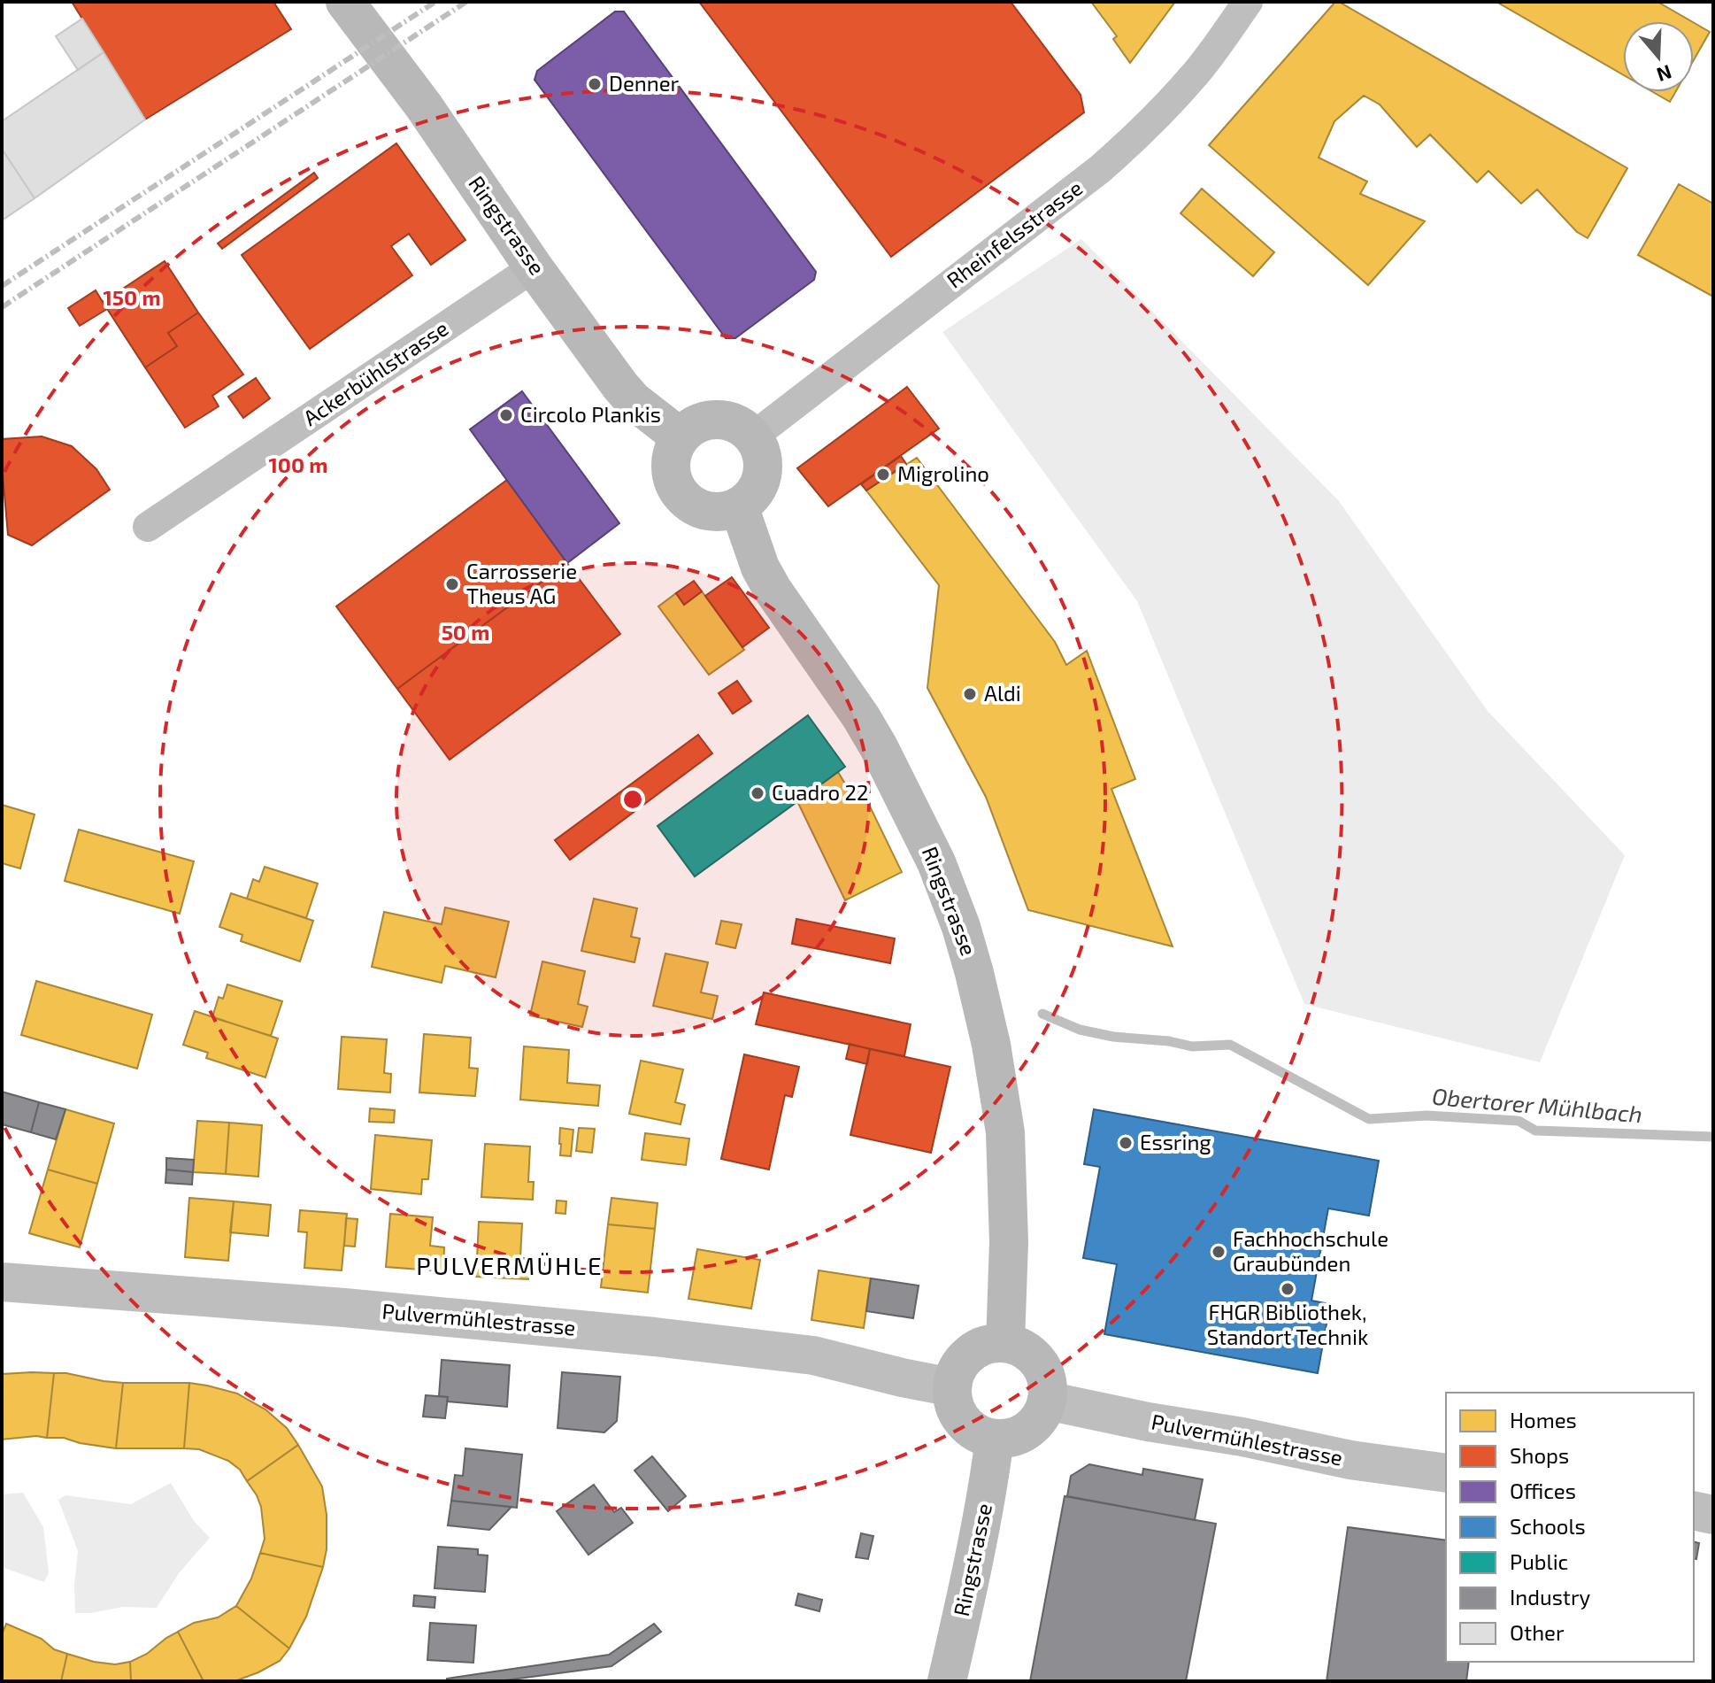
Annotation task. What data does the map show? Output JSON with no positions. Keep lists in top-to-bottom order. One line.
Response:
{"streets":{"main road":["Ringstrasse"],"street":["Rheinfelsstrasse","Ackerbühlstrasse","Pulvermühlestrasse"]},"crossings":[["Ringstrasse","Rheinfelsstrasse"],["Ringstrasse","Ackerbühlstrasse"],["Ringstrasse","Pulvermühlestrasse"]],"districts":["PULVERMÜHLE"],"water":["Obertorer Mühlbach"],"places":["Denner","Circolo Plankis","Migrolino","Carrosserie Theus AG","Aldi","Cuadro 22","Essring","Fachhochschule Graubünden","FHGR Bibliothek, Standort Technik"],"legend":["Homes","Shops","Offices","Schools","Public","Industry","Other"],"north":"bottom","rings":["150 m","100 m","50 m"]}
